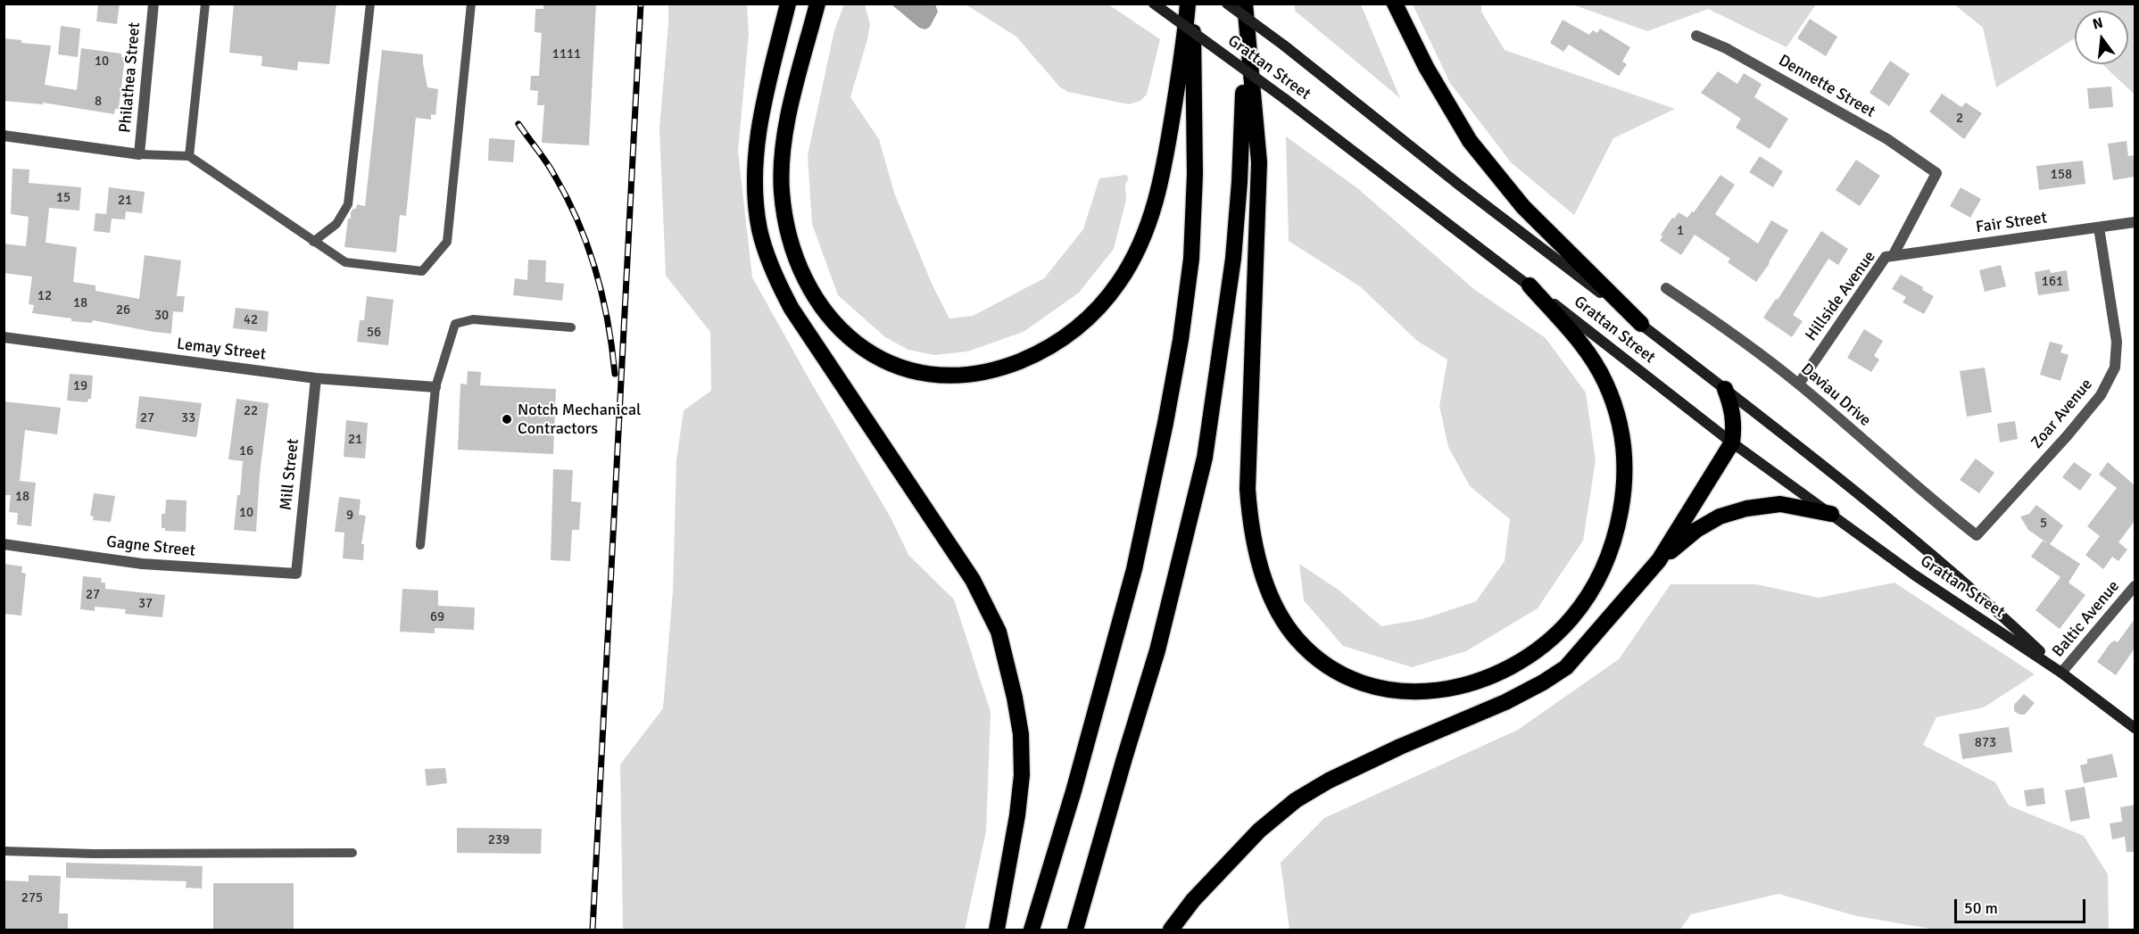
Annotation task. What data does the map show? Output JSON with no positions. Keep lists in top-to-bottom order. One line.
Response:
{"streets":{"main road":["Grattan Street"],"street":["Philathea Street","Dennette Street","Fair Street","Hillside Avenue","Lemay Street","Daviau Drive","Zoar Avenue","Mill Street","Gagne Street","Baltic Avenue"]},"crossings":[["Grattan Street","Baltic Avenue"],["Dennette Street","Hillside Avenue"],["Fair Street","Hillside Avenue"],["Fair Street","Zoar Avenue"],["Hillside Avenue","Daviau Drive"],["Lemay Street","Mill Street"],["Daviau Drive","Zoar Avenue"],["Mill Street","Gagne Street"]],"places":["Notch Mechanical Contractors"],"house_numbers":["1111","10","8","2","158","15","21","1","161","12","18","26","30","42","56","19","22","27","33","21","16","18","10","9","5","27","37","69","873","239","275"],"scale_bar":"50 m","north":"top"}
